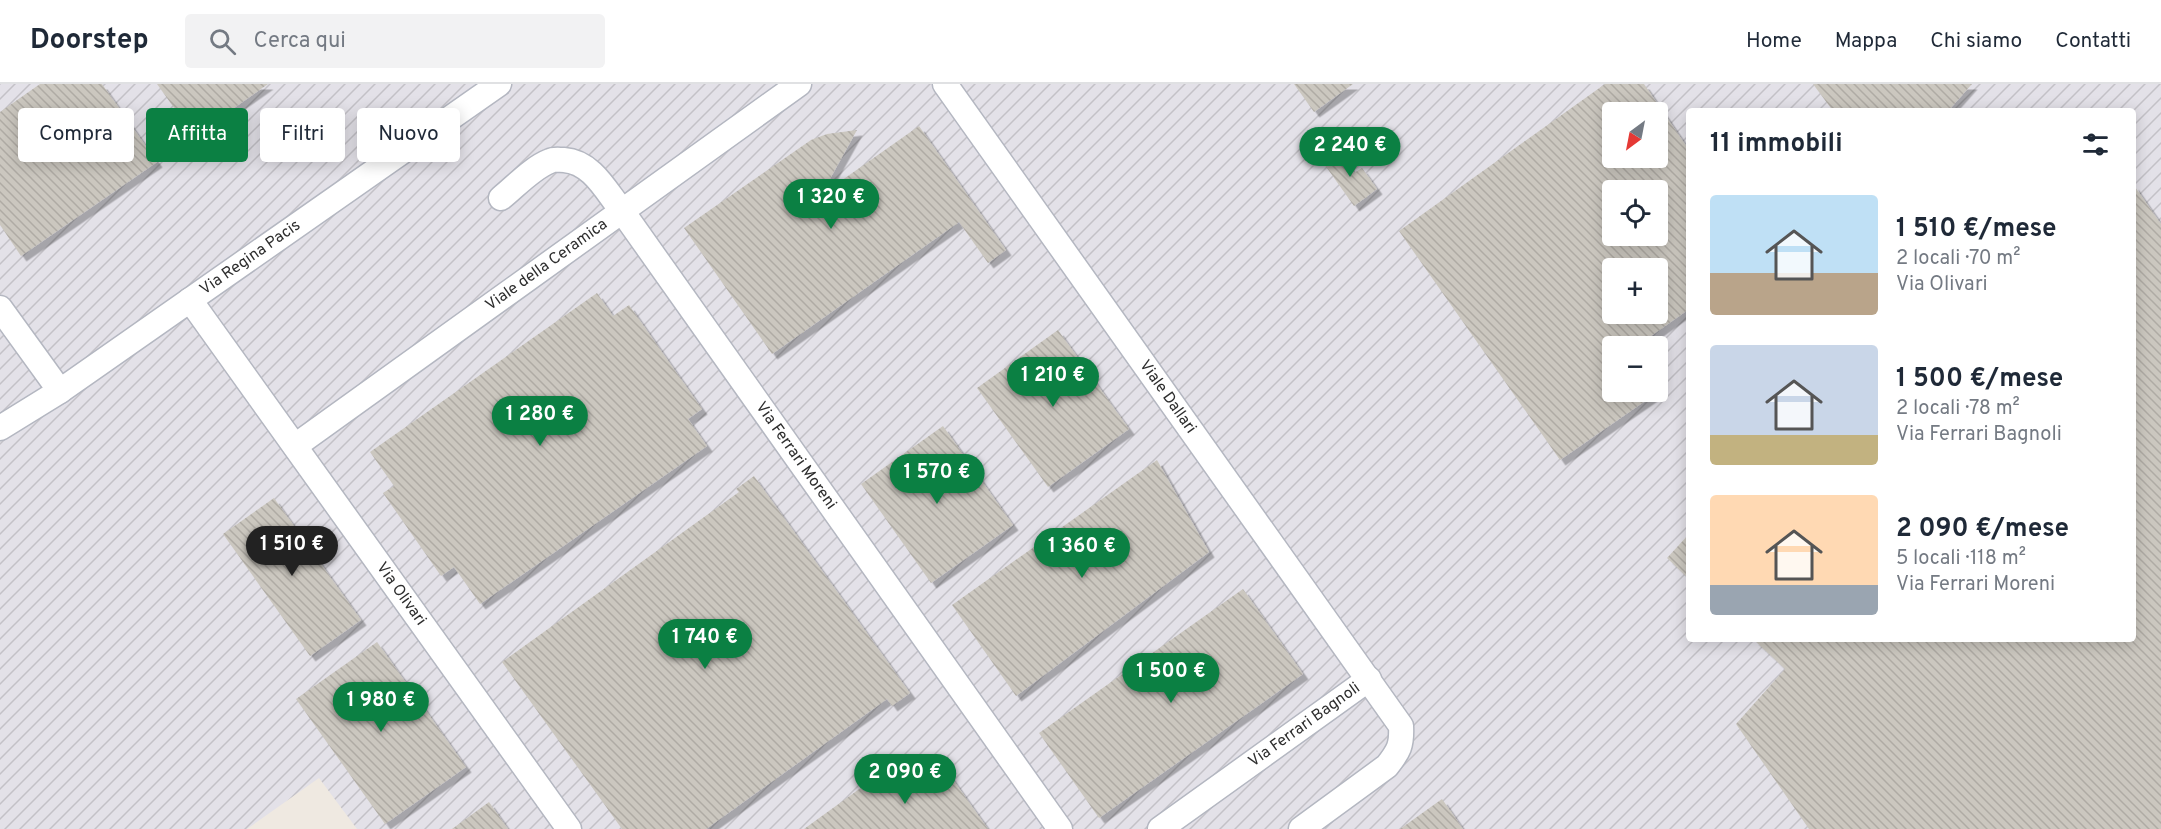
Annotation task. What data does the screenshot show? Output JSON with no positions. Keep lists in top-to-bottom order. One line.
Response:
{"streets":{"street":["Via Regina Pacis","Viale della Ceramica","Viale Dallari","Via Ferrari Moreni","Via Olivari","Via Ferrari Bagnoli"]},"crossings":[["Via Regina Pacis","Via Olivari"],["Viale della Ceramica","Via Ferrari Moreni"],["Viale della Ceramica","Via Olivari"],["Viale Dallari","Via Ferrari Bagnoli"]],"north":"bottom left","page":{"header":"Doorstep","search":"Cerca qui","nav":["Home","Mappa","Chi siamo","Contatti"],"map_buttons":["+","−"],"chip":["Compra","Affitta","Filtri","Nuovo"],"heading":"11 immobili","price":["2 240 €","1 320 €","1 210 €","1 280 €","1 570 €","1 510 €","1 360 €","1 740 €","1 500 €","1 980 €","2 090 €"],"list":[{"name":"1 510 €/mese","note":"2 locali · 70 m² · Via Olivari"},{"name":"1 500 €/mese","note":"2 locali · 78 m² · Via Ferrari Bagnoli"},{"name":"2 090 €/mese","note":"5 locali · 118 m² · Via Ferrari Moreni"}]}}
